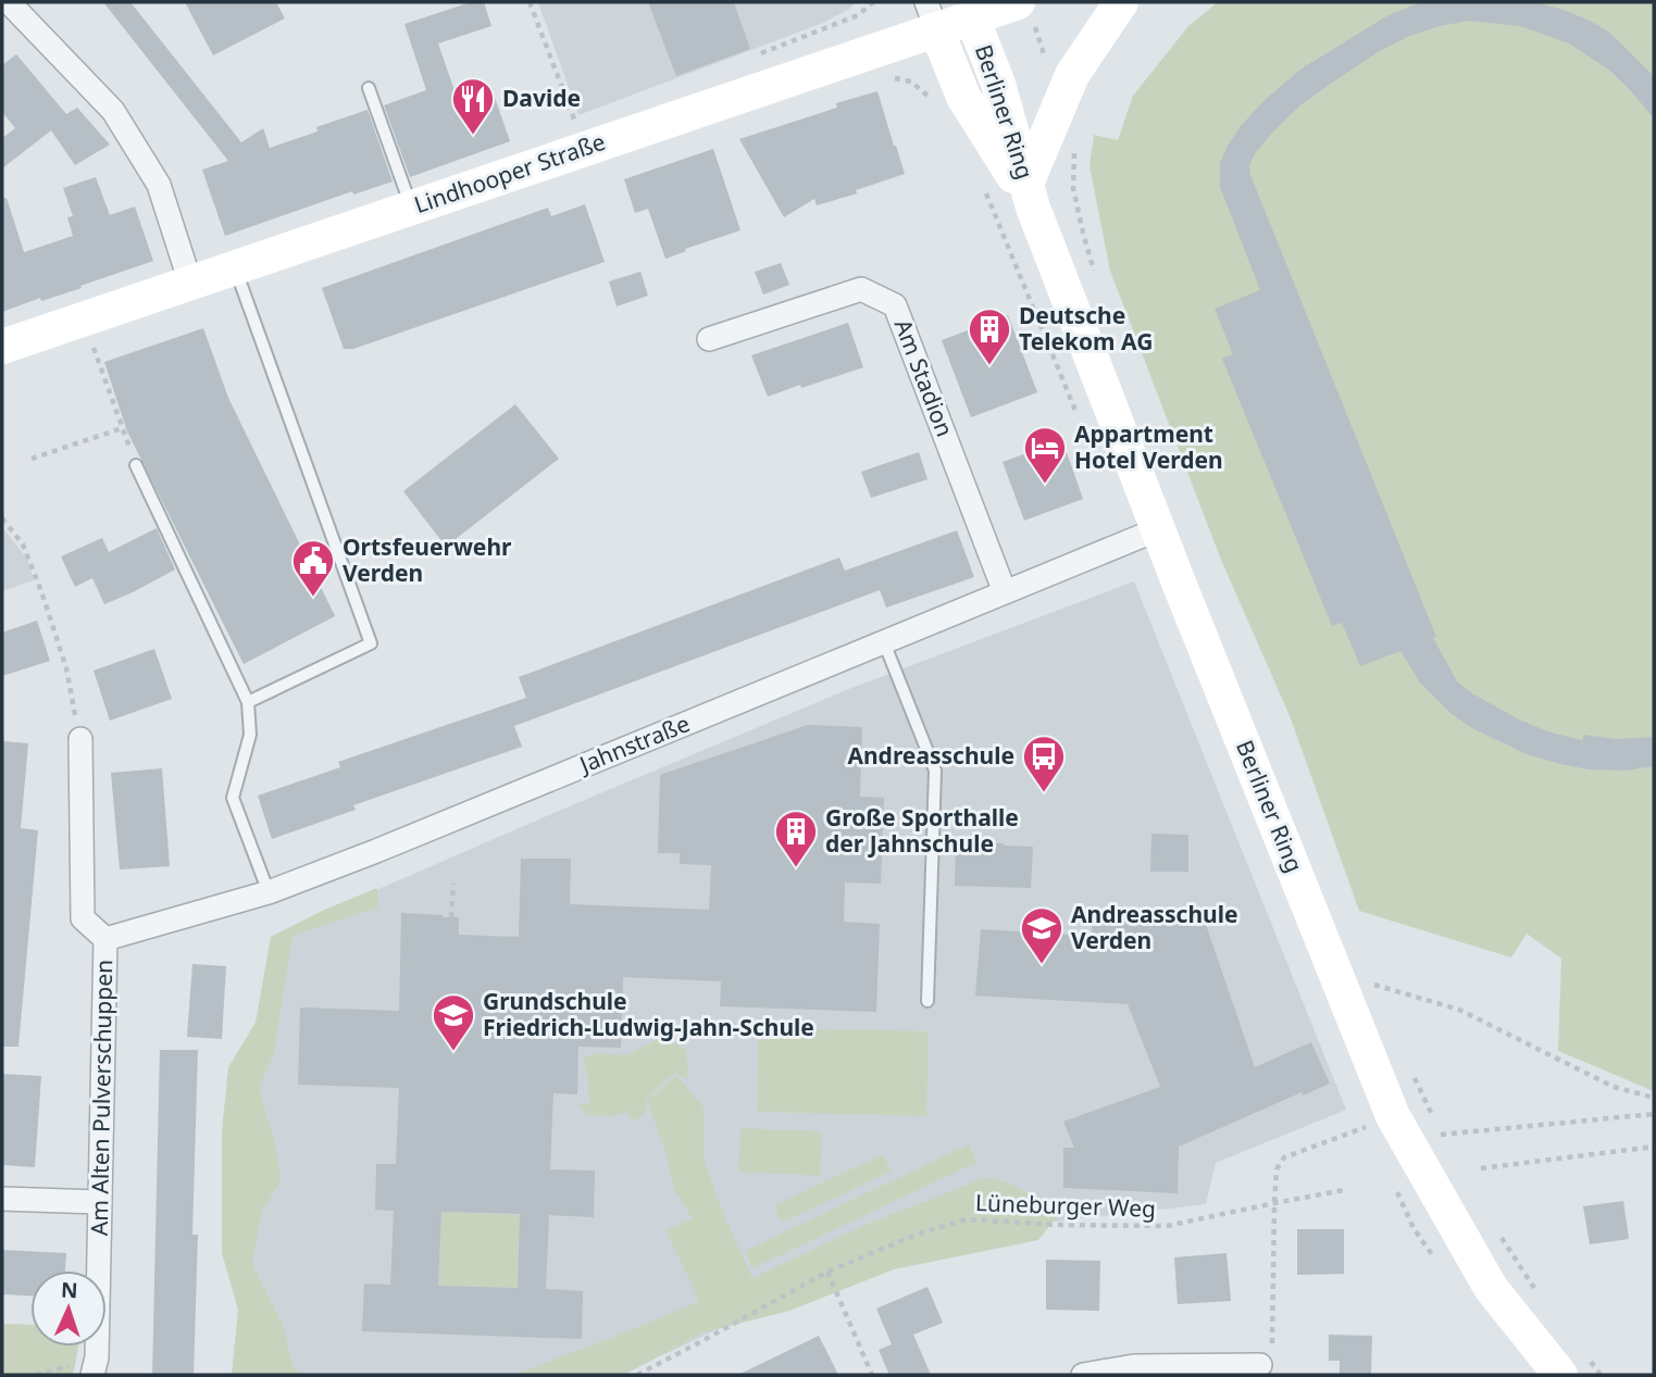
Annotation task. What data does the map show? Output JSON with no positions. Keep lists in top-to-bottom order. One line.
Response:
{"streets":{"street":["Berliner Ring","Lindhooper Straße","Am Stadion","Jahnstraße","Am Alten Pulverschuppen"],"path":["Lüneburger Weg"]},"crossings":[["Berliner Ring","Lindhooper Straße"],["Berliner Ring","Jahnstraße"],["Am Stadion","Jahnstraße"],["Jahnstraße","Am Alten Pulverschuppen"]],"places":{"restaurant":["Davide"],"building":["Deutsche Telekom AG","Große Sporthalle der Jahnschule"],"hotel":["Appartment Hotel Verden"],"public building":["Ortsfeuerwehr Verden"],"bus stop":["Andreasschule"],"school or university":["Andreasschule Verden","Grundschule Friedrich-Ludwig-Jahn-Schule"]},"north":"top"}
